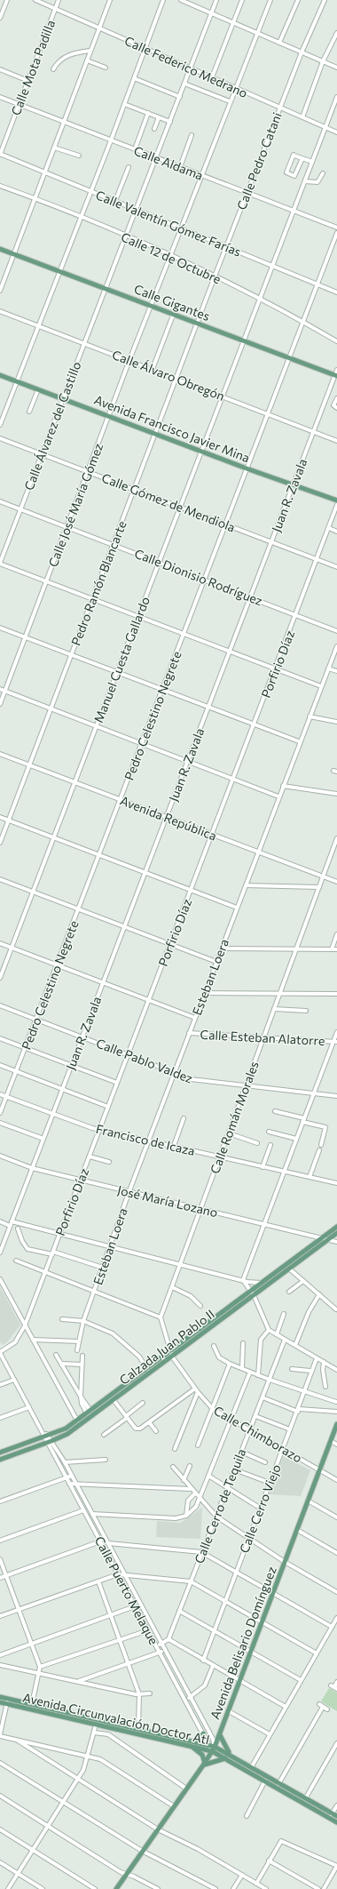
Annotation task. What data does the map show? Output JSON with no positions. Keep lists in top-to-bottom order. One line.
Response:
{"streets":{"main road":["Calle Gigantes","Avenida Francisco Javier Mina","Calzada Juan Pablo II","Avenida Belisario Domínguez","Avenida Circunvalación Doctor Atl"],"street":["Calle Federico Medrano","Calle Mota Padilla","Calle Pedro Catani","Calle Aldama","Calle Valentín Gómez Farías","Calle 12 de Octubre","Calle Álvaro Obregón","Calle Álvarez del Castillo","Juan R. Zavala","Calle Gómez de Mendiola","Calle José María Gómez","Calle Dionisio Rodríguez","Pedro Ramón Blancarte","Manuel Cuesta Gallardo","Porfirio Díaz","Pedro Celestino Negrete","Avenida República","Esteban Loera","Calle Esteban Alatorre","Calle Pablo Valdez","Calle Román Morales","Francisco de Icaza","José María Lozano","Calle Chimborazo","Calle Cerro de Tequila","Calle Cerro Viejo","Calle Puerto Melaque"]},"crossings":[["Calle Federico Medrano","Calle Mota Padilla"],["Calle Federico Medrano","Calle Pedro Catani"],["Calle Federico Medrano","Calle Álvarez del Castillo"],["Calle Federico Medrano","Calle José María Gómez"],["Calle Federico Medrano","Manuel Cuesta Gallardo"],["Calle Mota Padilla","Calle Aldama"],["Calle Mota Padilla","Calle Valentín Gómez Farías"],["Calle Pedro Catani","Calle Aldama"],["Calle Pedro Catani","Calle Valentín Gómez Farías"],["Calle Pedro Catani","Calle 12 de Octubre"],["Calle Pedro Catani","Calle Gigantes"],["Calle Pedro Catani","Pedro Ramón Blancarte"],["Calle Aldama","Calle Álvarez del Castillo"],["Calle Aldama","Calle José María Gómez"],["Calle Aldama","Manuel Cuesta Gallardo"],["Calle Valentín Gómez Farías","Calle Álvarez del Castillo"],["Calle Valentín Gómez Farías","Calle José María Gómez"],["Calle Valentín Gómez Farías","Manuel Cuesta Gallardo"],["Calle Valentín Gómez Farías","Pedro Celestino Negrete"],["Calle 12 de Octubre","Calle Álvarez del Castillo"],["Calle 12 de Octubre","Calle José María Gómez"],["Calle 12 de Octubre","Manuel Cuesta Gallardo"],["Calle 12 de Octubre","Pedro Celestino Negrete"],["Calle Gigantes","Calle Álvarez del Castillo"],["Calle Gigantes","Juan R. Zavala"],["Calle Gigantes","Calle José María Gómez"],["Calle Gigantes","Pedro Ramón Blancarte"],["Calle Gigantes","Manuel Cuesta Gallardo"],["Calle Gigantes","Pedro Celestino Negrete"],["Calle Álvaro Obregón","Calle Álvarez del Castillo"],["Calle Álvaro Obregón","Juan R. Zavala"],["Calle Álvaro Obregón","Calle José María Gómez"],["Calle Álvaro Obregón","Pedro Ramón Blancarte"],["Calle Álvaro Obregón","Manuel Cuesta Gallardo"],["Calle Álvaro Obregón","Pedro Celestino Negrete"],["Calle Álvarez del Castillo","Avenida Francisco Javier Mina"],["Calle Álvarez del Castillo","Calle Gómez de Mendiola"],["Calle Álvarez del Castillo","Calle Dionisio Rodríguez"],["Avenida Francisco Javier Mina","Juan R. Zavala"],["Avenida Francisco Javier Mina","Calle José María Gómez"],["Avenida Francisco Javier Mina","Pedro Ramón Blancarte"],["Avenida Francisco Javier Mina","Manuel Cuesta Gallardo"],["Avenida Francisco Javier Mina","Pedro Celestino Negrete"],["Juan R. Zavala","Calle Gómez de Mendiola"],["Juan R. Zavala","Calle Dionisio Rodríguez"],["Juan R. Zavala","Avenida República"],["Juan R. Zavala","Calle Pablo Valdez"],["Juan R. Zavala","Francisco de Icaza"],["Juan R. Zavala","José María Lozano"],["Calle Gómez de Mendiola","Calle José María Gómez"],["Calle Gómez de Mendiola","Pedro Ramón Blancarte"],["Calle Gómez de Mendiola","Manuel Cuesta Gallardo"],["Calle Gómez de Mendiola","Porfirio Díaz"],["Calle Gómez de Mendiola","Pedro Celestino Negrete"],["Calle José María Gómez","Calle Dionisio Rodríguez"],["Calle Dionisio Rodríguez","Pedro Ramón Blancarte"],["Calle Dionisio Rodríguez","Manuel Cuesta Gallardo"],["Calle Dionisio Rodríguez","Porfirio Díaz"],["Calle Dionisio Rodríguez","Pedro Celestino Negrete"],["Pedro Ramón Blancarte","Avenida República"],["Manuel Cuesta Gallardo","Avenida República"],["Porfirio Díaz","Avenida República"],["Porfirio Díaz","Calle Pablo Valdez"],["Porfirio Díaz","Francisco de Icaza"],["Porfirio Díaz","José María Lozano"],["Porfirio Díaz","Calle Puerto Melaque"],["Pedro Celestino Negrete","Avenida República"],["Pedro Celestino Negrete","Calle Pablo Valdez"],["Pedro Celestino Negrete","Francisco de Icaza"],["Avenida República","Esteban Loera"],["Avenida República","Calle Román Morales"],["Esteban Loera","Calle Esteban Alatorre"],["Esteban Loera","Calle Pablo Valdez"],["Esteban Loera","Francisco de Icaza"],["Esteban Loera","José María Lozano"],["Calle Esteban Alatorre","Calle Román Morales"],["Calle Pablo Valdez","Calle Román Morales"],["Calle Román Morales","Francisco de Icaza"],["Calle Román Morales","José María Lozano"],["Calle Román Morales","Calle Chimborazo"],["José María Lozano","Calzada Juan Pablo II"],["Calzada Juan Pablo II","Calle Chimborazo"],["Calzada Juan Pablo II","Calle Puerto Melaque"],["Calle Chimborazo","Calle Cerro de Tequila"],["Calle Chimborazo","Calle Cerro Viejo"],["Calle Chimborazo","Avenida Belisario Domínguez"],["Calle Puerto Melaque","Avenida Belisario Domínguez"],["Calle Puerto Melaque","Avenida Circunvalación Doctor Atl"],["Avenida Belisario Domínguez","Avenida Circunvalación Doctor Atl"]]}
